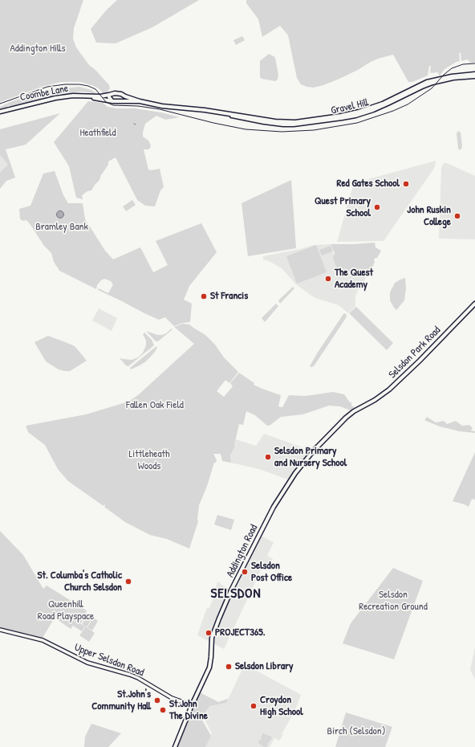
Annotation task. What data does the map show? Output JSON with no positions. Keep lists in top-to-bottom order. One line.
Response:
{"streets":{"main road":["Coombe Lane","Gravel Hill","Selsdon Park Road","Addington Road","Upper Selsdon Road"]},"crossings":[["Coombe Lane","Gravel Hill"],["Selsdon Park Road","Addington Road"],["Addington Road","Upper Selsdon Road"]],"districts":["SELSDON"],"parks":["Addington Hills","Heathfield","Bramley Bank","Fallen Oak Field","Littleheath Woods","Selsdon Recreation Ground","Queenhill Road Playspace","Birch (Selsdon)"],"places":["Red Gates School","Quest Primary School","John Ruskin College","The Quest Academy","St Francis","Selsdon Primary and Nursery School","Selsdon Post Office","St. Columba's Catholic Church Selsdon","PROJECT365.","Selsdon Library","St.John's Community Hall","Croydon High School","St.John The Divine"]}
